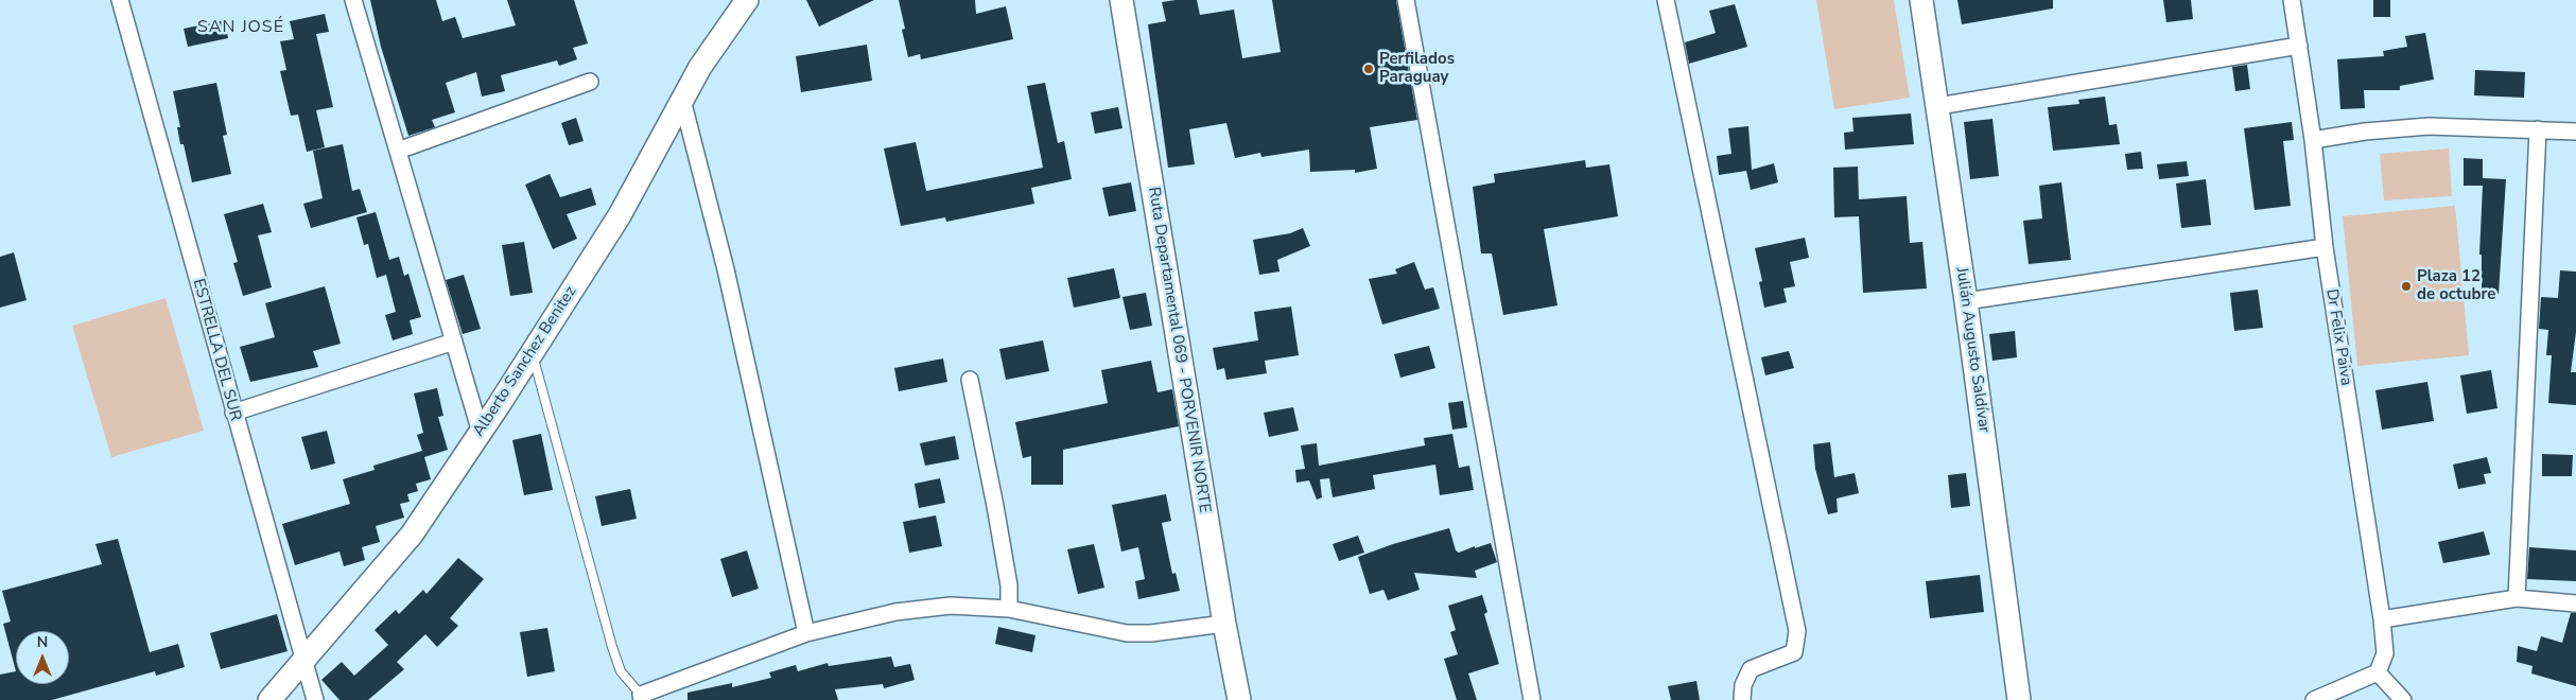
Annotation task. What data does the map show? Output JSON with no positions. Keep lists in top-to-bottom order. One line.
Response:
{"streets":{"street":["Dr Felix Paiva","ESTRELLA DEL SUR","Ruta Departamental 069 - PORVENIR NORTE","Julián Augusto Saldívar","Alberto Sanchez Benitez"]},"crossings":[["ESTRELLA DEL SUR","Alberto Sanchez Benitez"]],"districts":["SAN JOSÉ"],"places":["Perfilados Paraguay","Plaza 12 de octubre"],"north":"top"}
